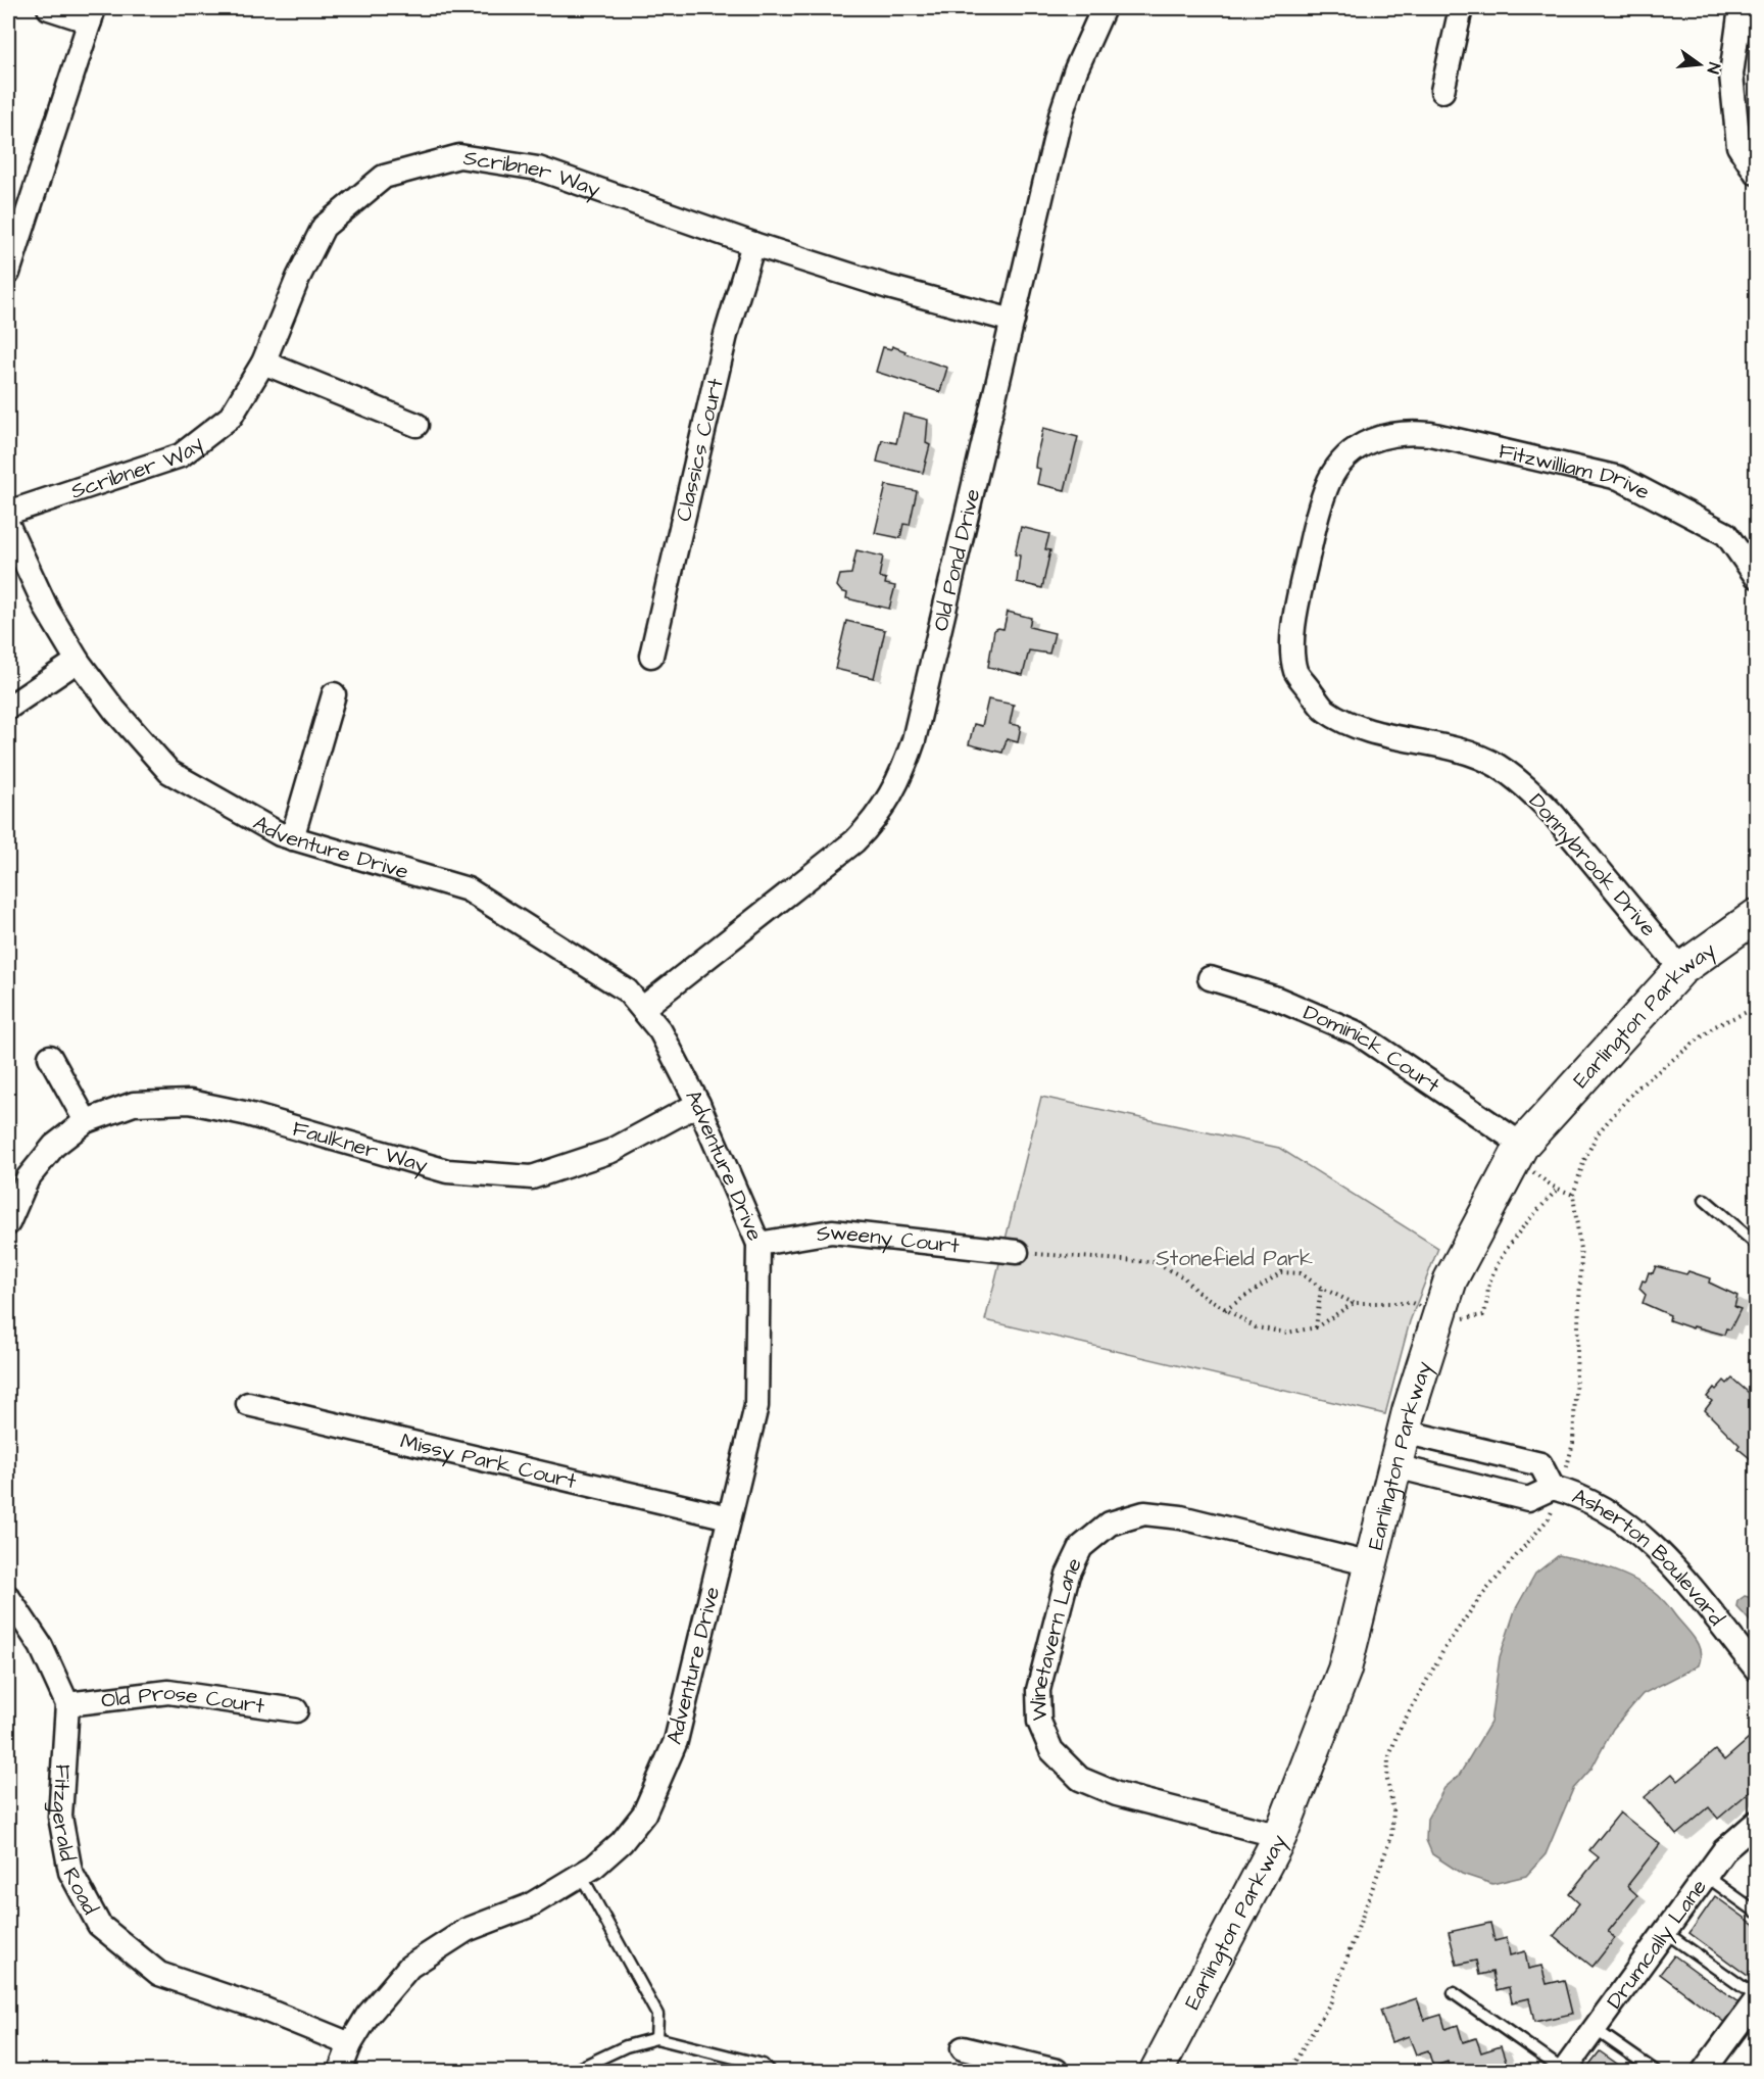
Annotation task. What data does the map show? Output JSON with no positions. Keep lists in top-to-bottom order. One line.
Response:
{"streets":{"street":["Scribner Way","Classics Court","Fitzwilliam Drive","Old Pond Drive","Adventure Drive","Donnybrook Drive","Earlington Parkway","Dominick Court","Faulkner Way","Sweeny Court","Missy Park Court","Asherton Boulevard","Winetavern Lane","Old Prose Court","Fitzgerald Road","Drumcally Lane"]},"crossings":[["Scribner Way","Classics Court"],["Scribner Way","Old Pond Drive"],["Fitzwilliam Drive","Donnybrook Drive"],["Old Pond Drive","Adventure Drive"],["Adventure Drive","Faulkner Way"],["Adventure Drive","Sweeny Court"],["Adventure Drive","Missy Park Court"],["Adventure Drive","Fitzgerald Road"],["Donnybrook Drive","Earlington Parkway"],["Earlington Parkway","Dominick Court"],["Earlington Parkway","Asherton Boulevard"],["Earlington Parkway","Winetavern Lane"],["Old Prose Court","Fitzgerald Road"]],"parks":["Stonefield Park"],"north":"right"}
